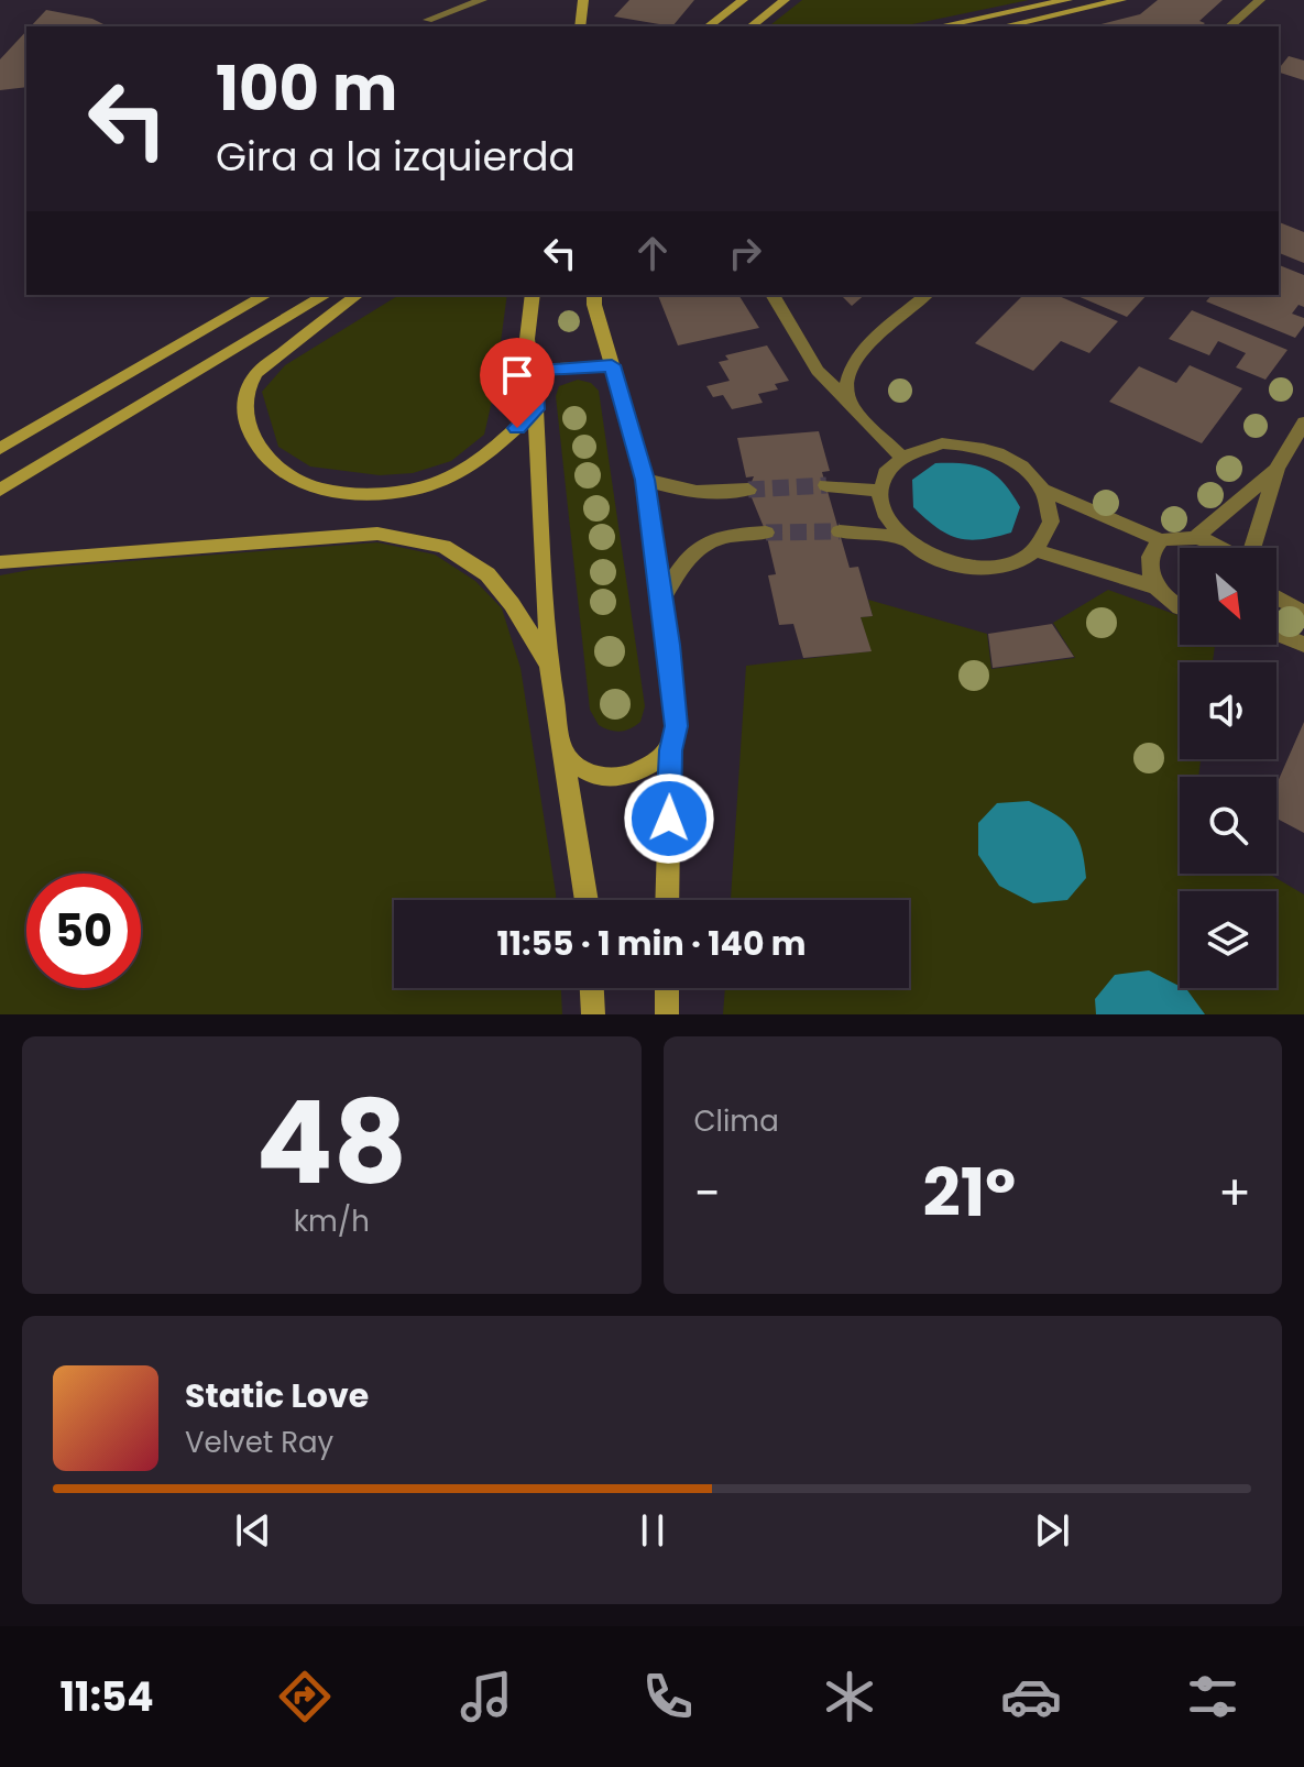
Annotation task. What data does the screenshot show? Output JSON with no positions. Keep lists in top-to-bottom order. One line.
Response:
{"north":"bottom right","page":{"turn":["100 m","Gira a la izquierda"],"limit":"50","trip":"11:55 · 1 min · 140 m","tile":[["48","km/h"],"Clima"],"heat":["−","21°","+"],"song":["Static Love","Velvet Ray"],"tabs":"11:54"}}
